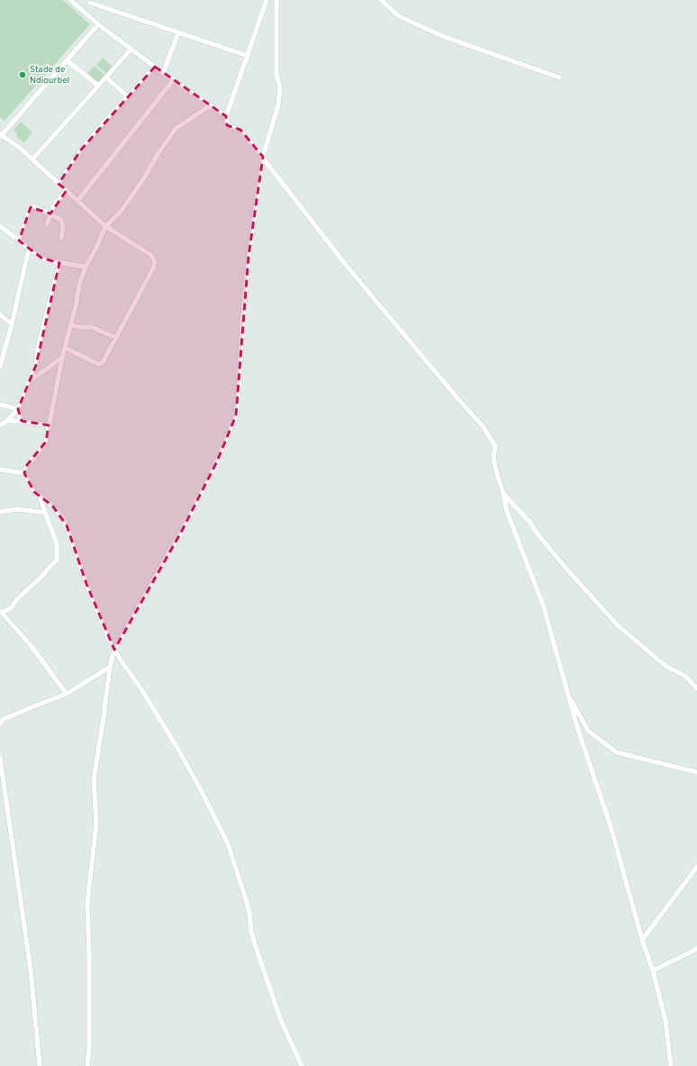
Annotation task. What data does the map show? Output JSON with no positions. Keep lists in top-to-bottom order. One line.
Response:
{"places":["Stade de Ndiourbel"]}
